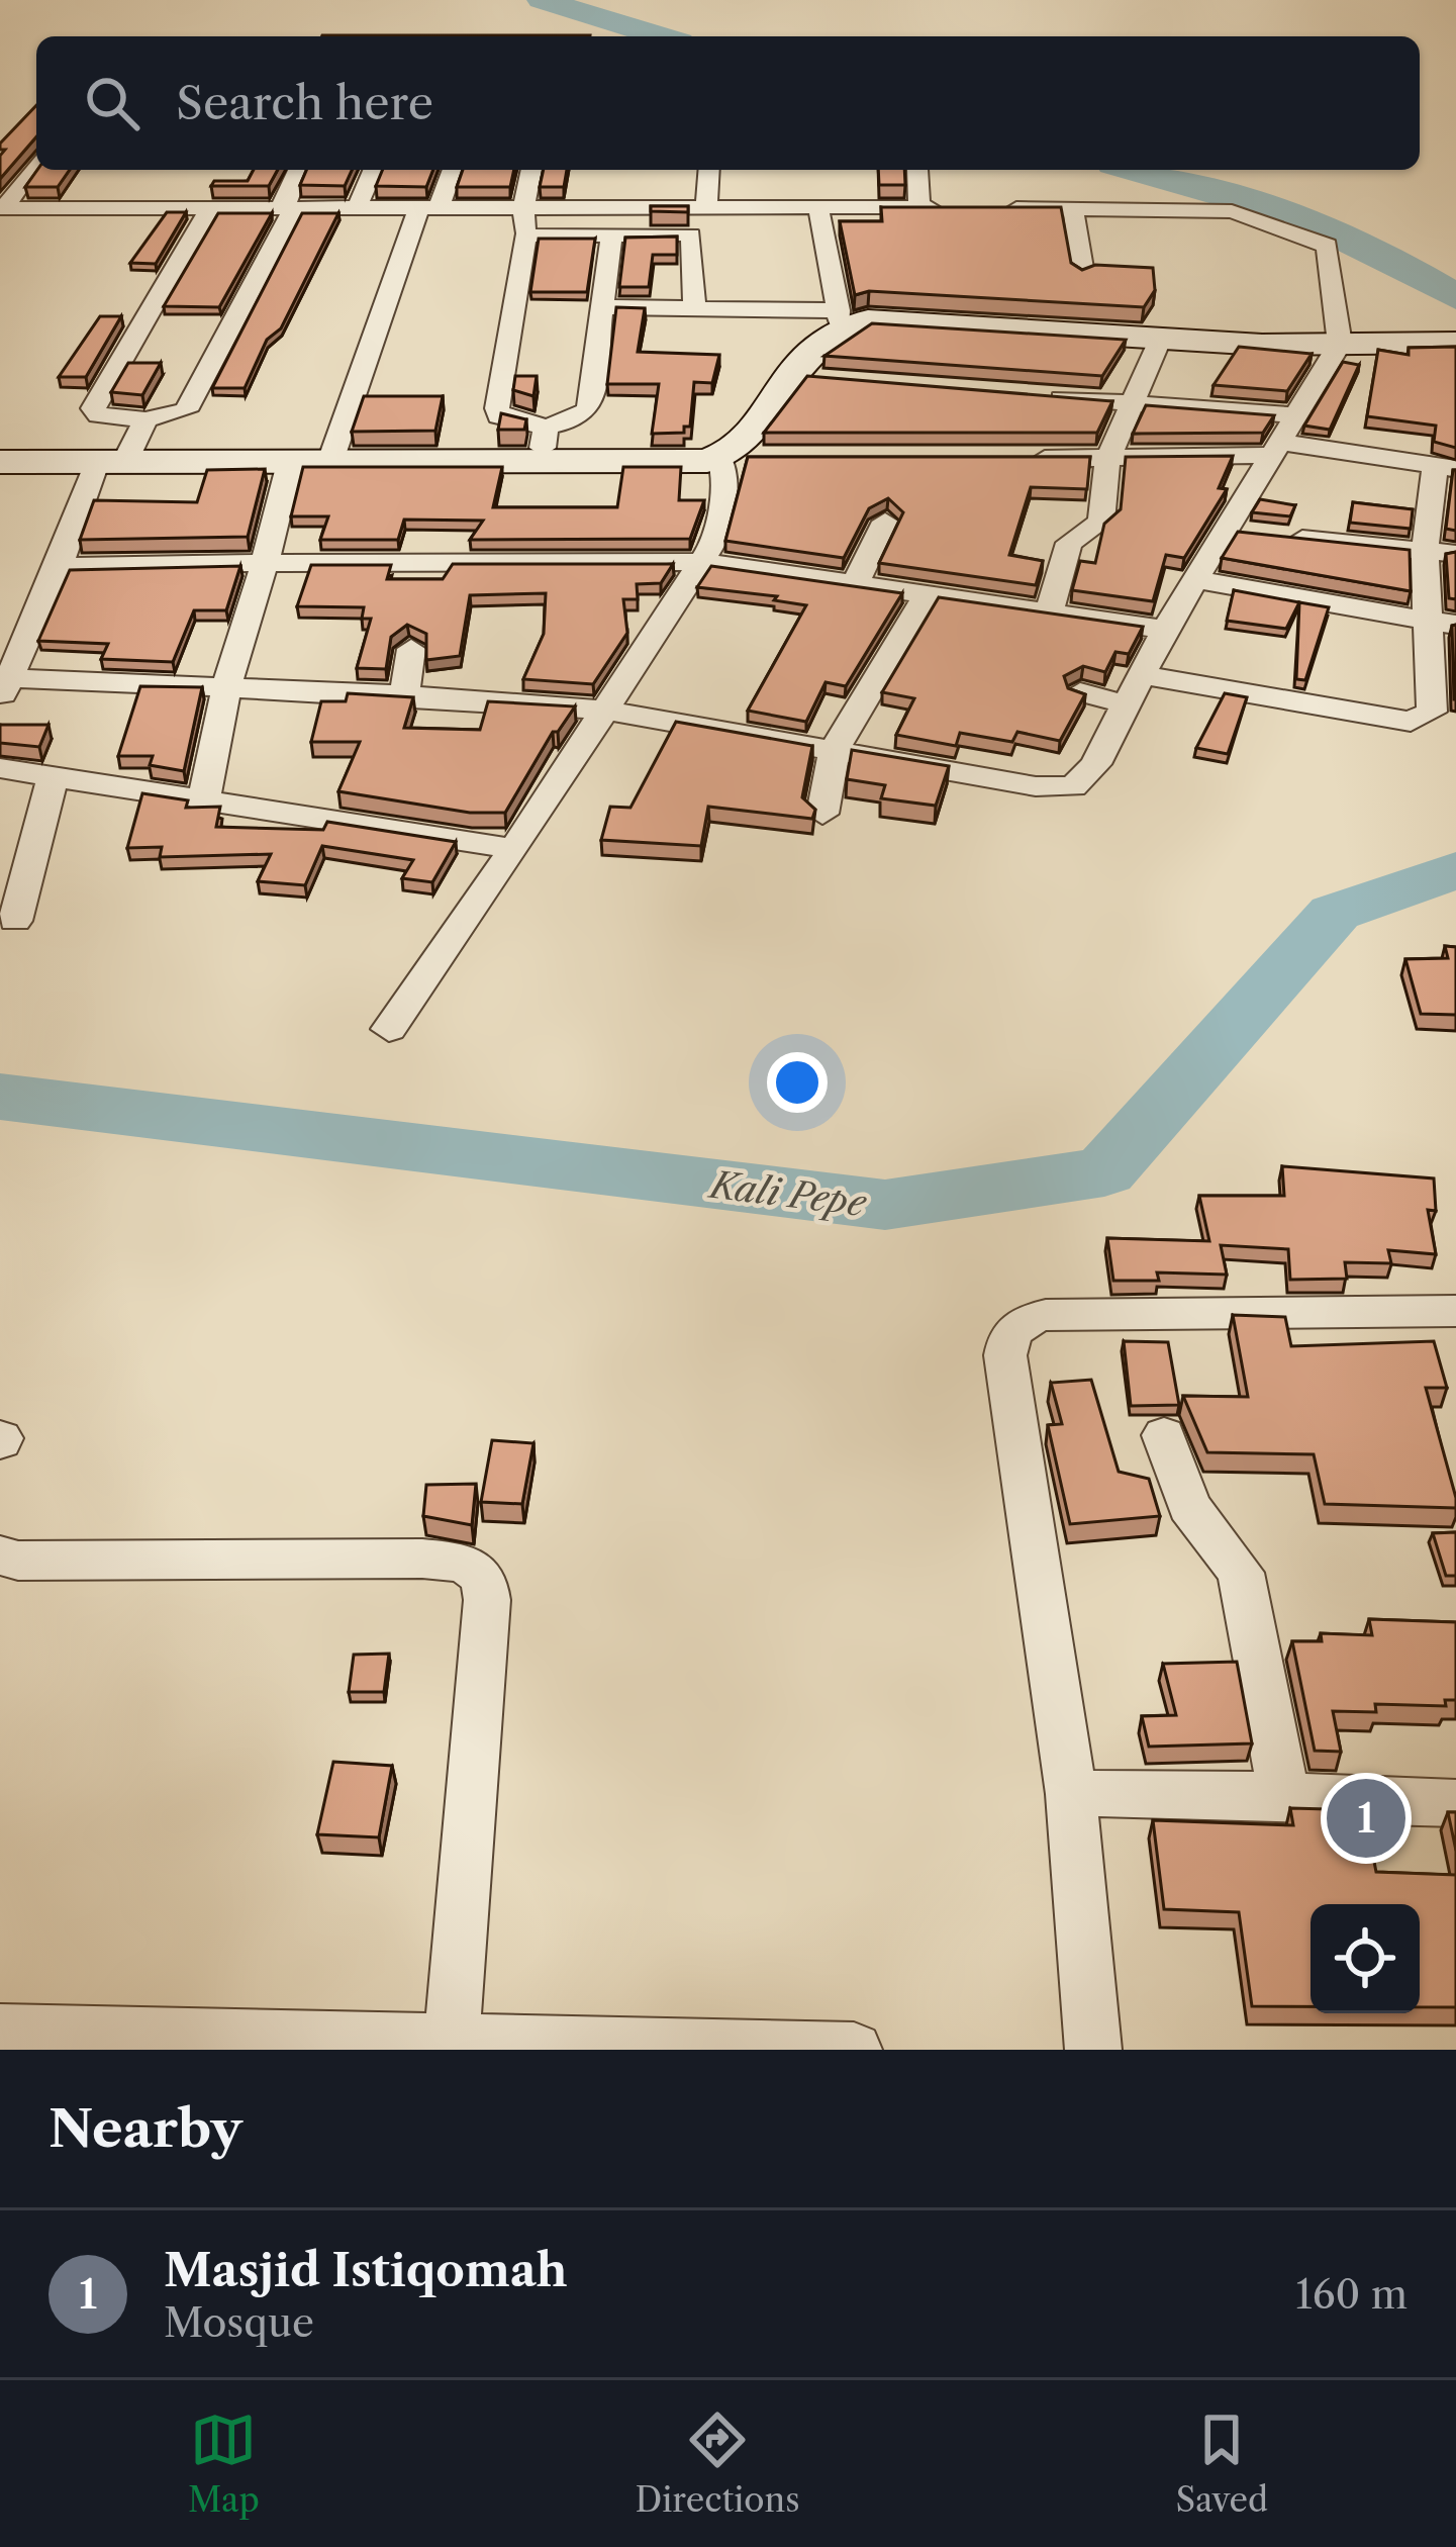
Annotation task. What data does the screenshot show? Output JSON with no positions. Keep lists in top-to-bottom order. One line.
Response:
{"water":["Kali Pepe"],"page":{"search":"Search here","pins":"1","heading":"Nearby","list":[{"mark":"1","name":"Masjid Istiqomah","note":"Mosque","value":"160 m"}],"nav":["Map","Directions","Saved"]}}
